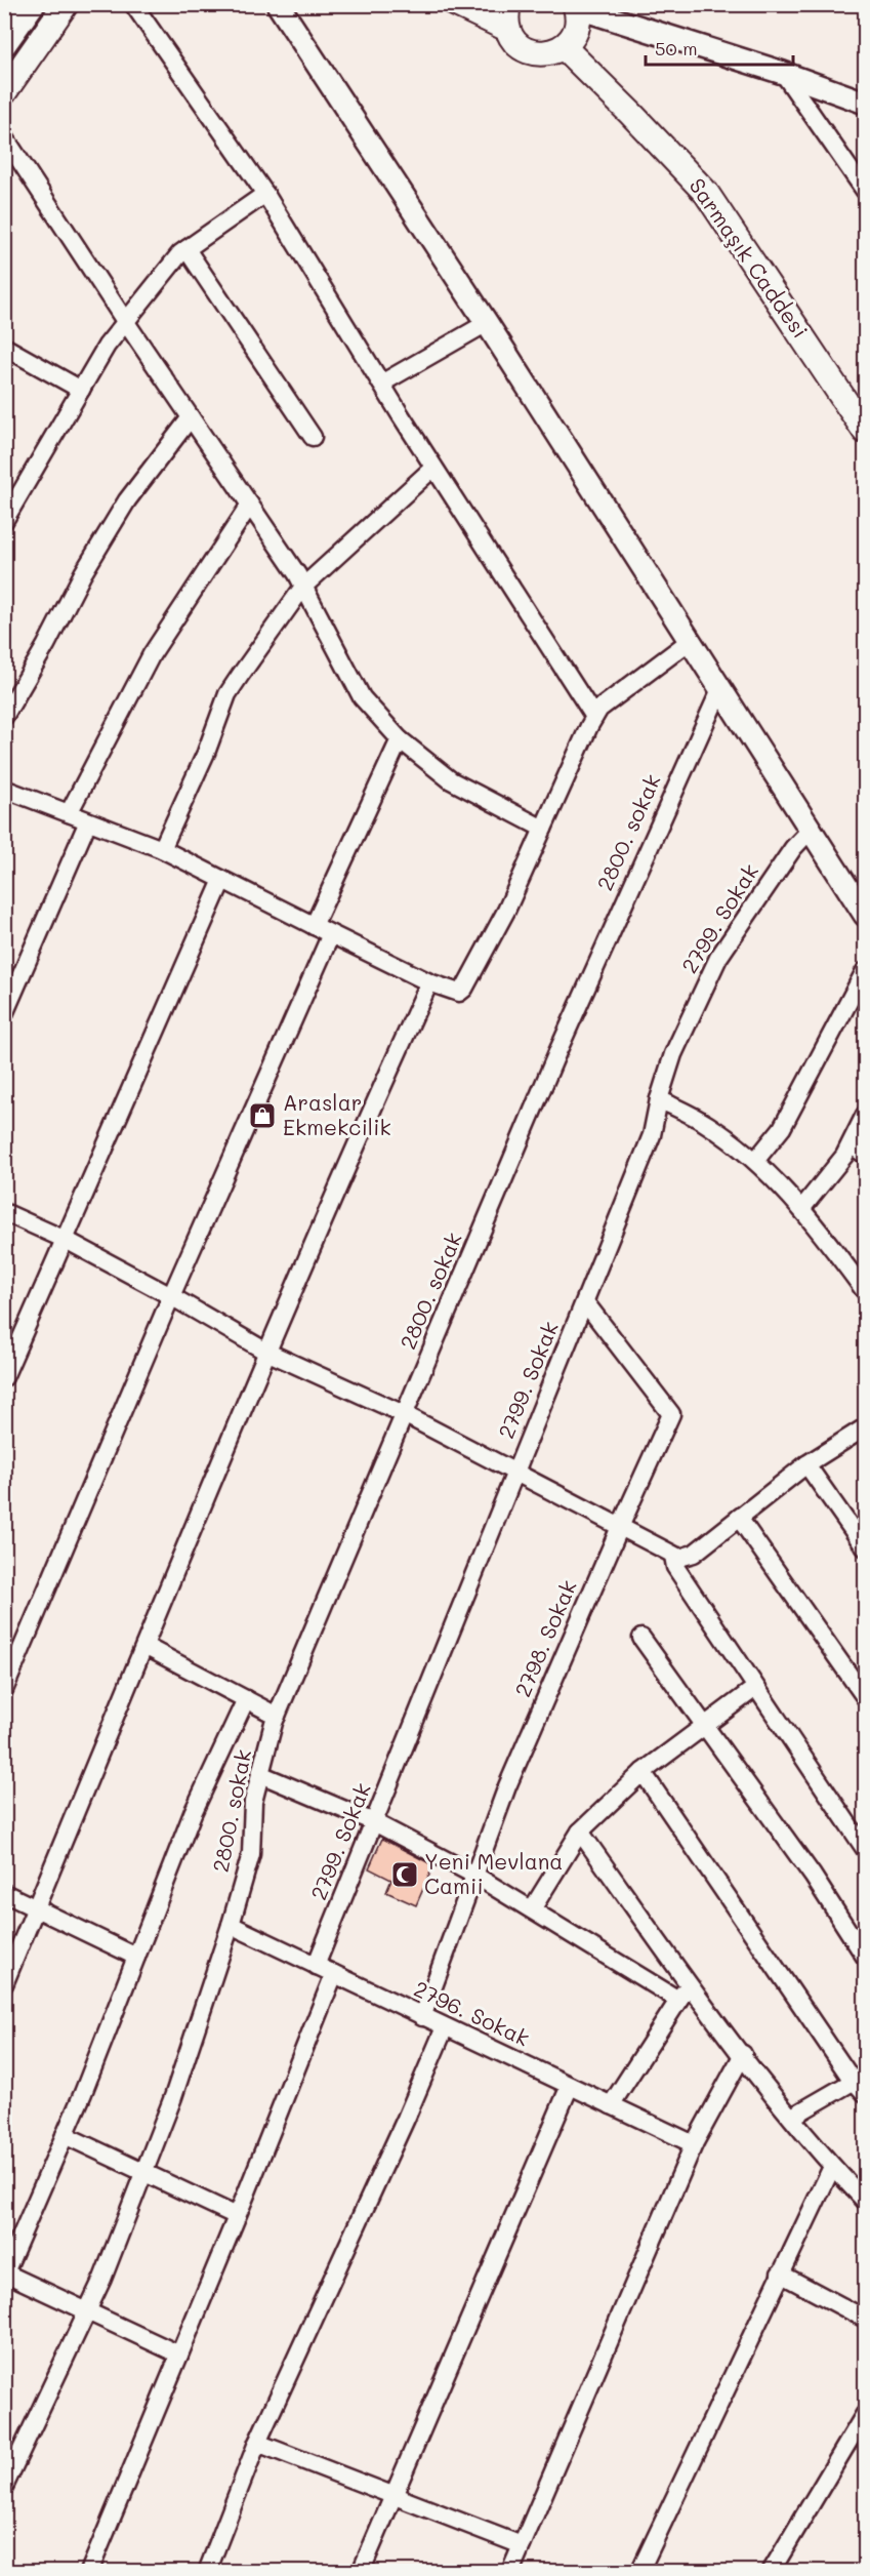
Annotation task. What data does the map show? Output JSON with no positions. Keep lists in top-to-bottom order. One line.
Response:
{"streets":{"main road":["Sarmaşık Caddesi"],"street":["2800. sokak","2799. Sokak","2798. Sokak","2796. Sokak"]},"crossings":[["2800. sokak","2796. Sokak"],["2799. Sokak","2798. Sokak"],["2799. Sokak","2796. Sokak"],["2798. Sokak","2796. Sokak"]],"places":{"shop":["Araslar Ekmekcilik"],"mosque":["Yeni Mevlana Camii"]},"scale_bar":"50 m"}
